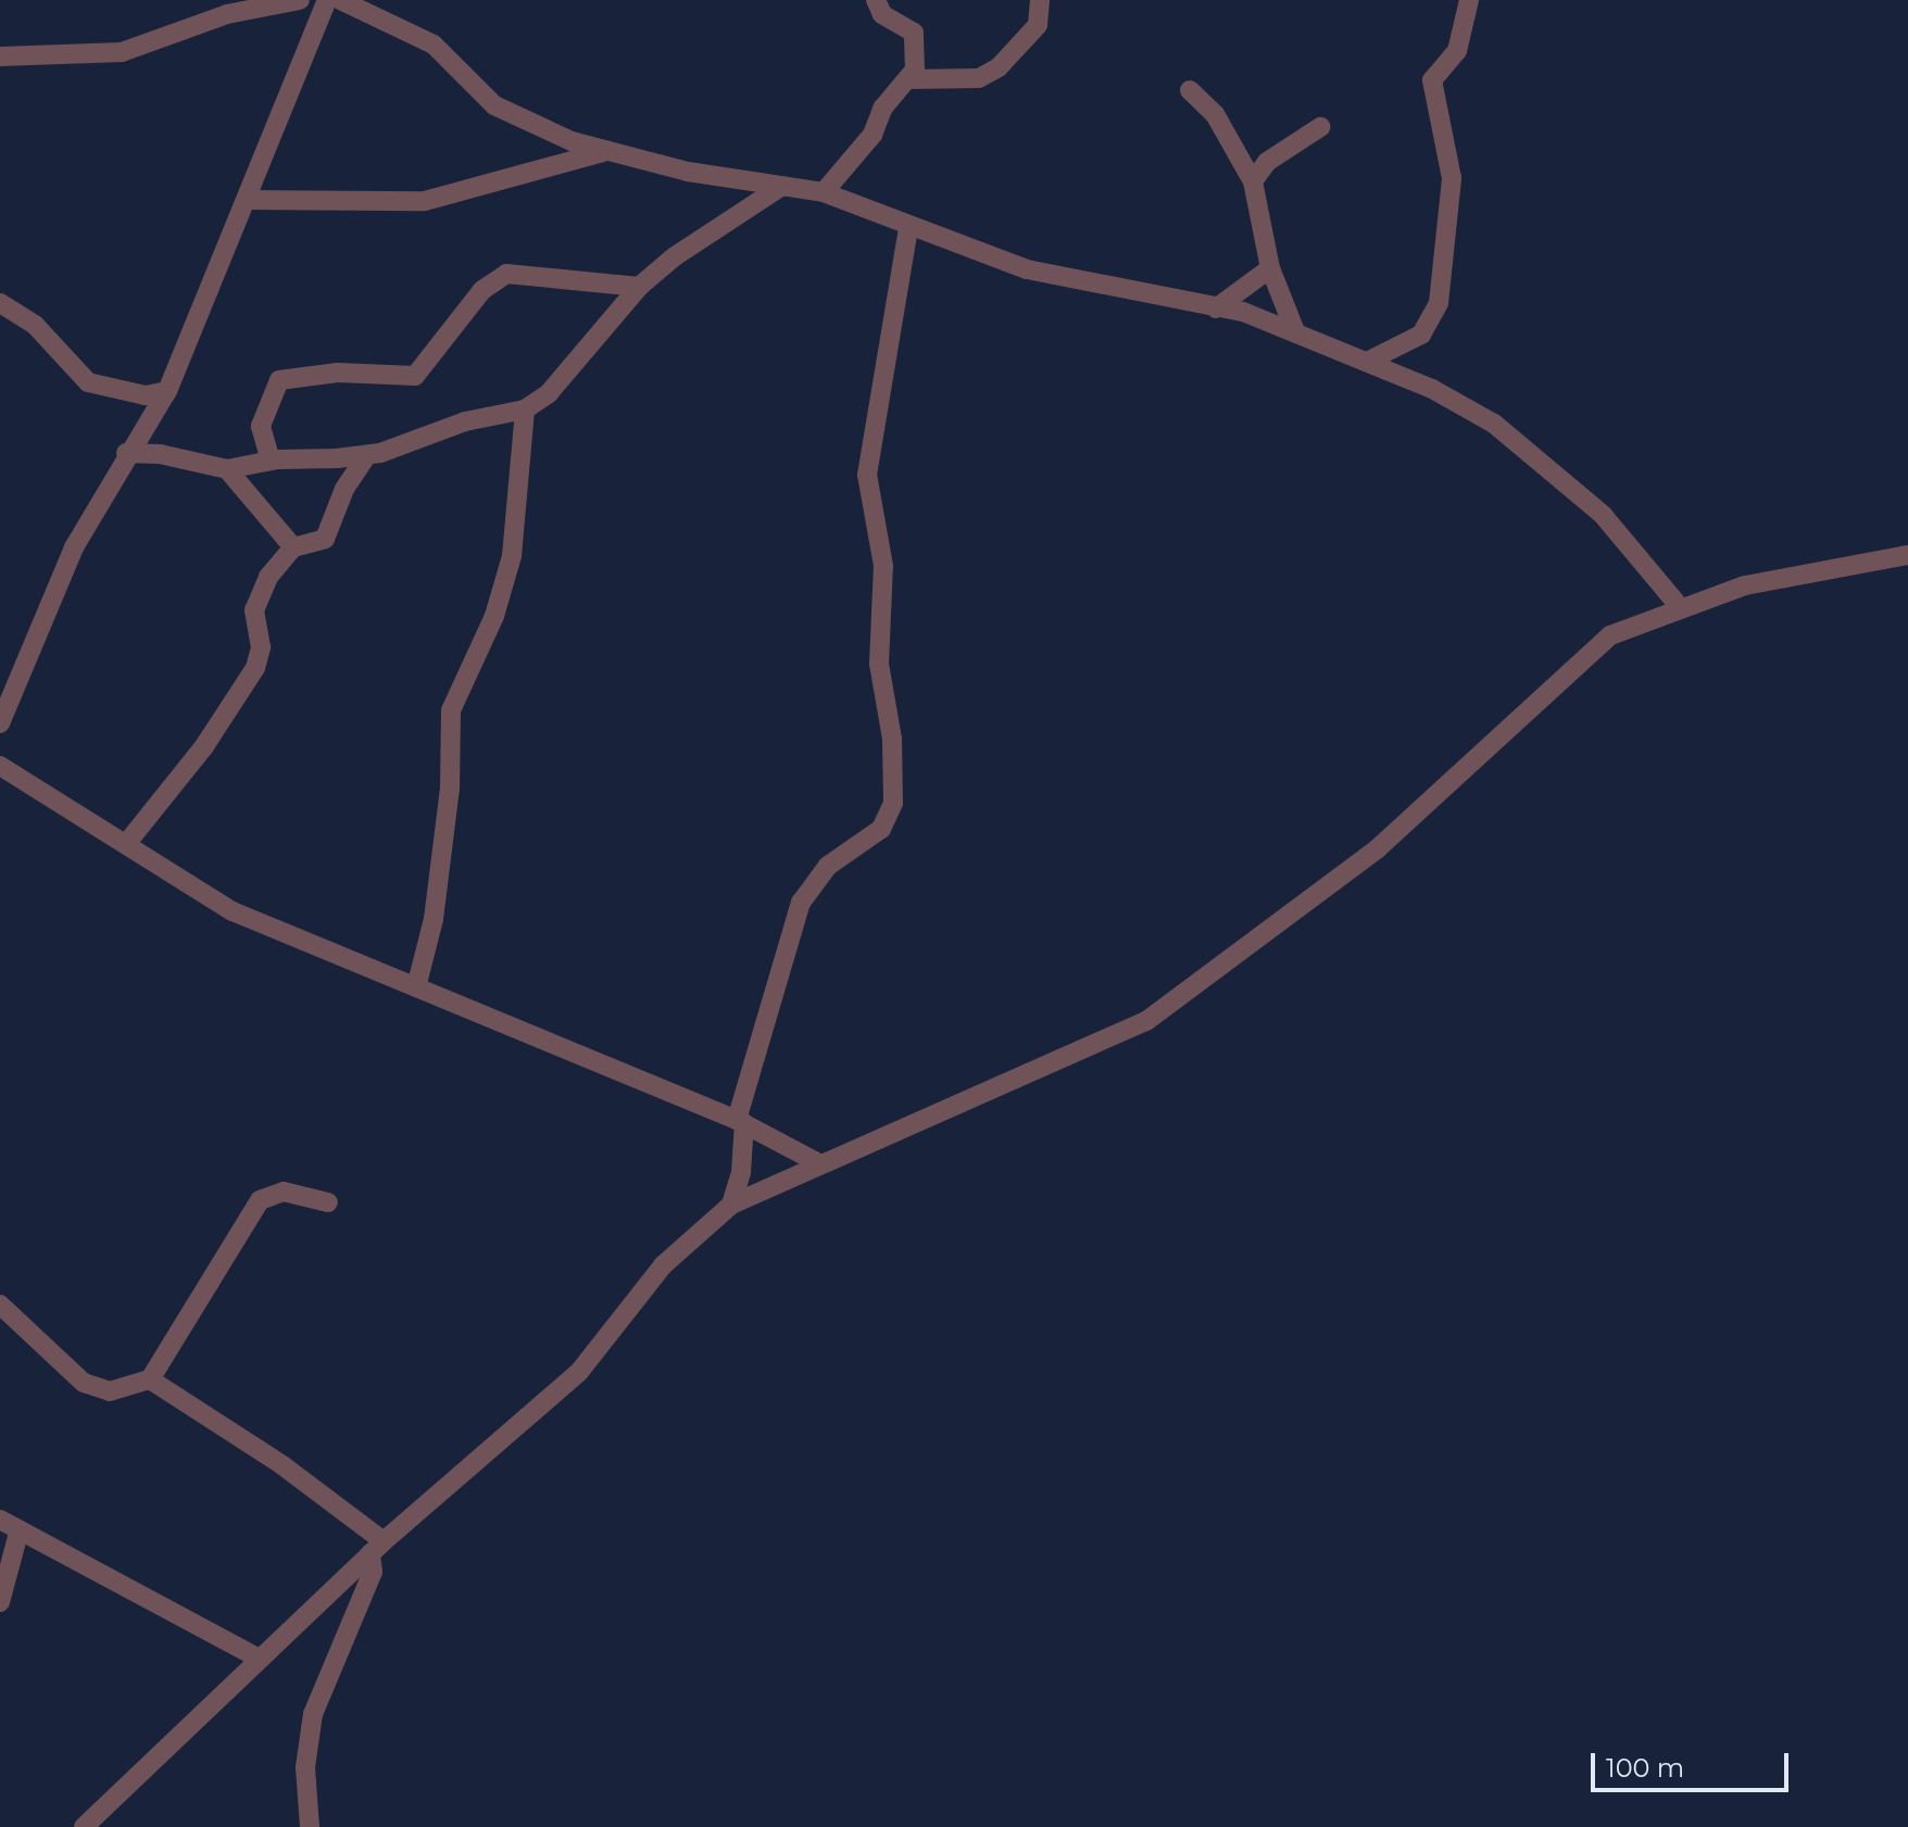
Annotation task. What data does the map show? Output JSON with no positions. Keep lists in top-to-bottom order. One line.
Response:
{"scale_bar":"100 m"}
